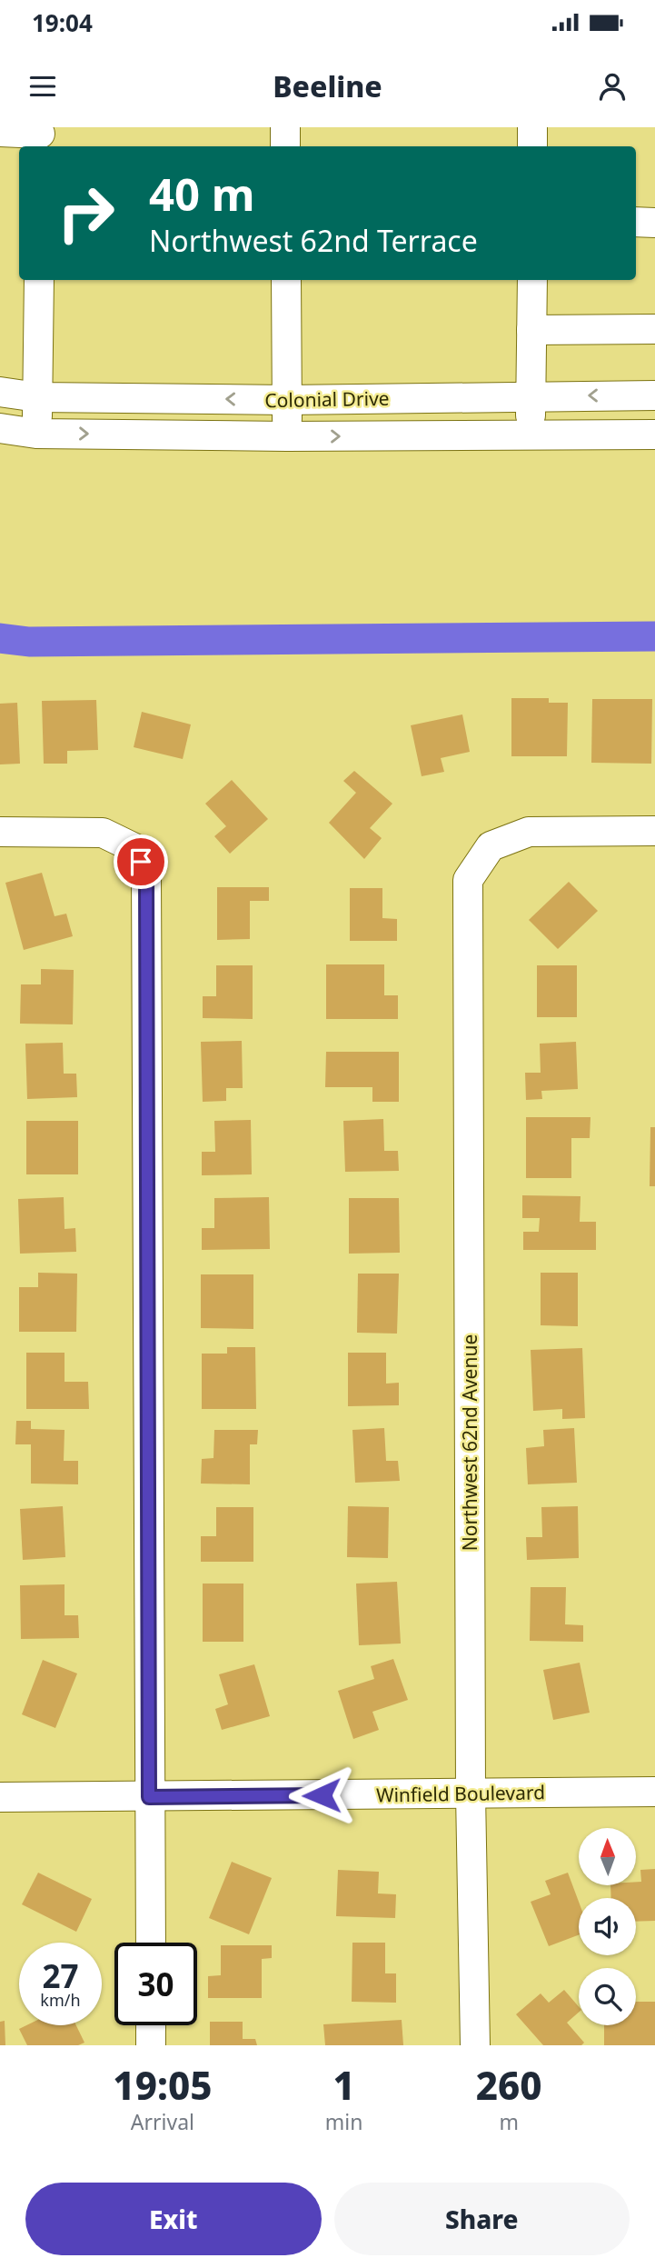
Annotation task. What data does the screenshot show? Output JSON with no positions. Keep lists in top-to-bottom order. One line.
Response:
{"streets":{"street":["Colonial Drive","Northwest 62nd Avenue","Winfield Boulevard"]},"crossings":[["Northwest 62nd Avenue","Winfield Boulevard"]],"north":"top","page":{"status":"19:04","header":"Beeline","turn":["40 m","Northwest 62nd Terrace"],"speed":"27 km/h","limit":"30","eta":["19:05","Arrival","1","min","260","m"],"buttons":["Exit","Share"]}}
